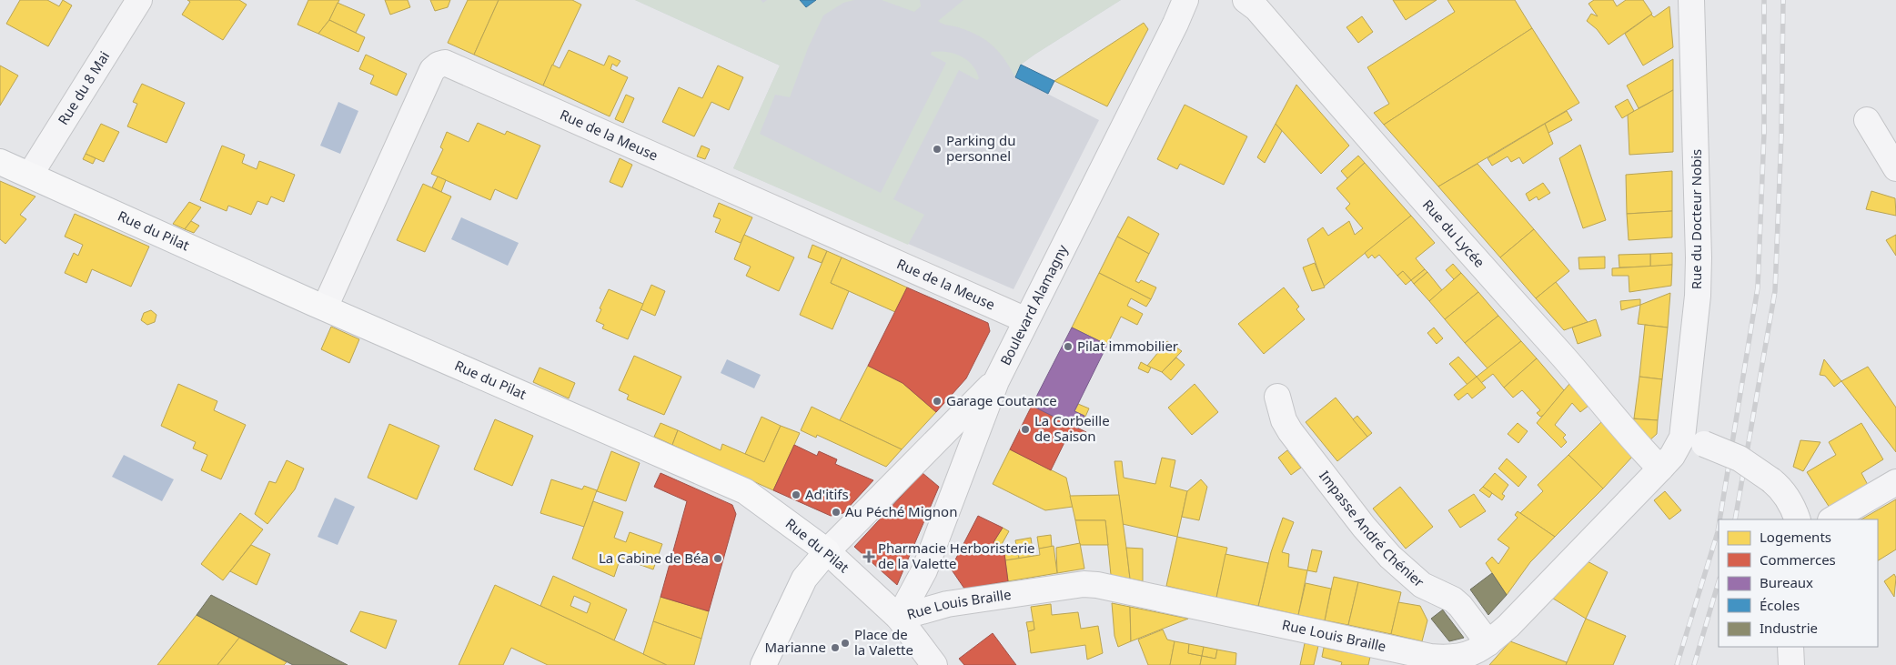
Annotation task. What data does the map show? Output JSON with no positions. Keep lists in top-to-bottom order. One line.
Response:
{"streets":{"main road":["Rue du Pilat"],"street":["Rue du 8 Mai","Rue de la Meuse","Rue du Docteur Nobis","Rue du Lycée","Boulevard Alamagny","Impasse André Chénier","Rue Louis Braille"]},"crossings":[["Rue du 8 Mai","Rue du Pilat"],["Rue de la Meuse","Rue du Pilat"],["Rue de la Meuse","Boulevard Alamagny"],["Rue du Docteur Nobis","Rue Louis Braille"],["Rue du Pilat","Boulevard Alamagny"],["Rue du Pilat","Rue Louis Braille"],["Rue du Lycée","Rue Louis Braille"],["Boulevard Alamagny","Rue Louis Braille"],["Impasse André Chénier","Rue Louis Braille"]],"places":{"other":["Parking du personnel","Pilat immobilier","Garage Coutance","La Corbeille de Saison","Ad'itifs","Au Péché Mignon","La Cabine de Béa","Place de la Valette","Marianne"],"health":["Pharmacie Herboristerie de la Valette"]},"legend":["Logements","Commerces","Bureaux","Écoles","Industrie"]}
